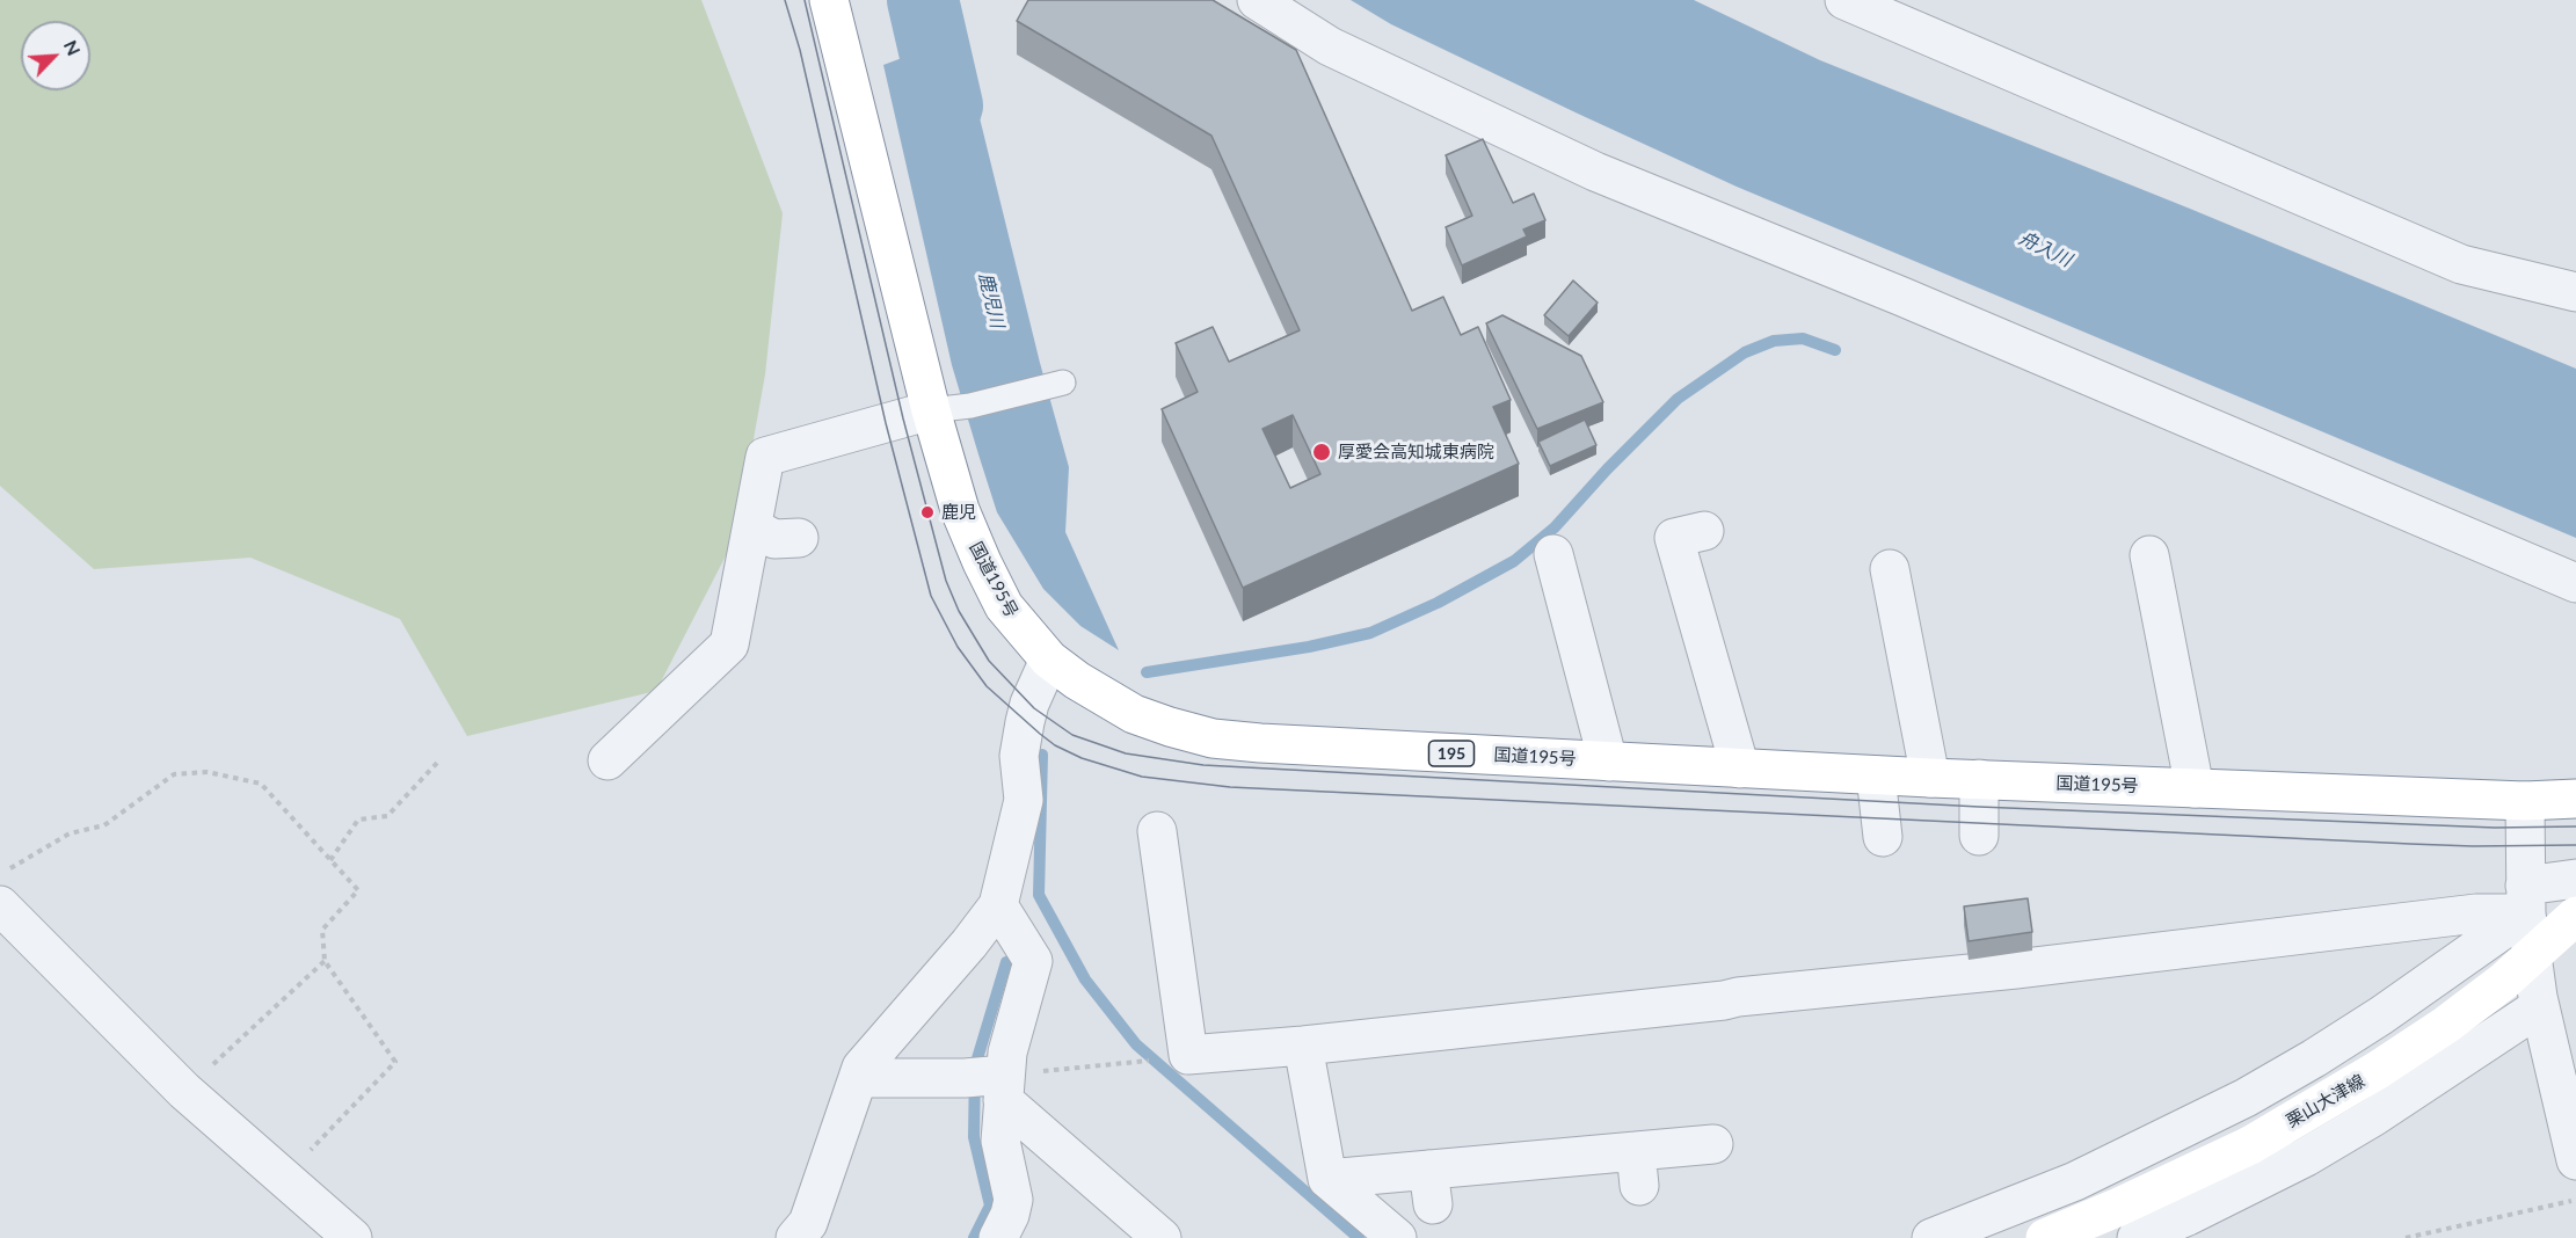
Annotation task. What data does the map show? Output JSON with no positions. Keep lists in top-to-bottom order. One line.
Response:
{"streets":{"main road":["国道195号","195","栗山大津線"]},"water":["舟入川","鹿児川"],"places":["厚愛会高知城東病院","鹿児"],"north":"top right"}
